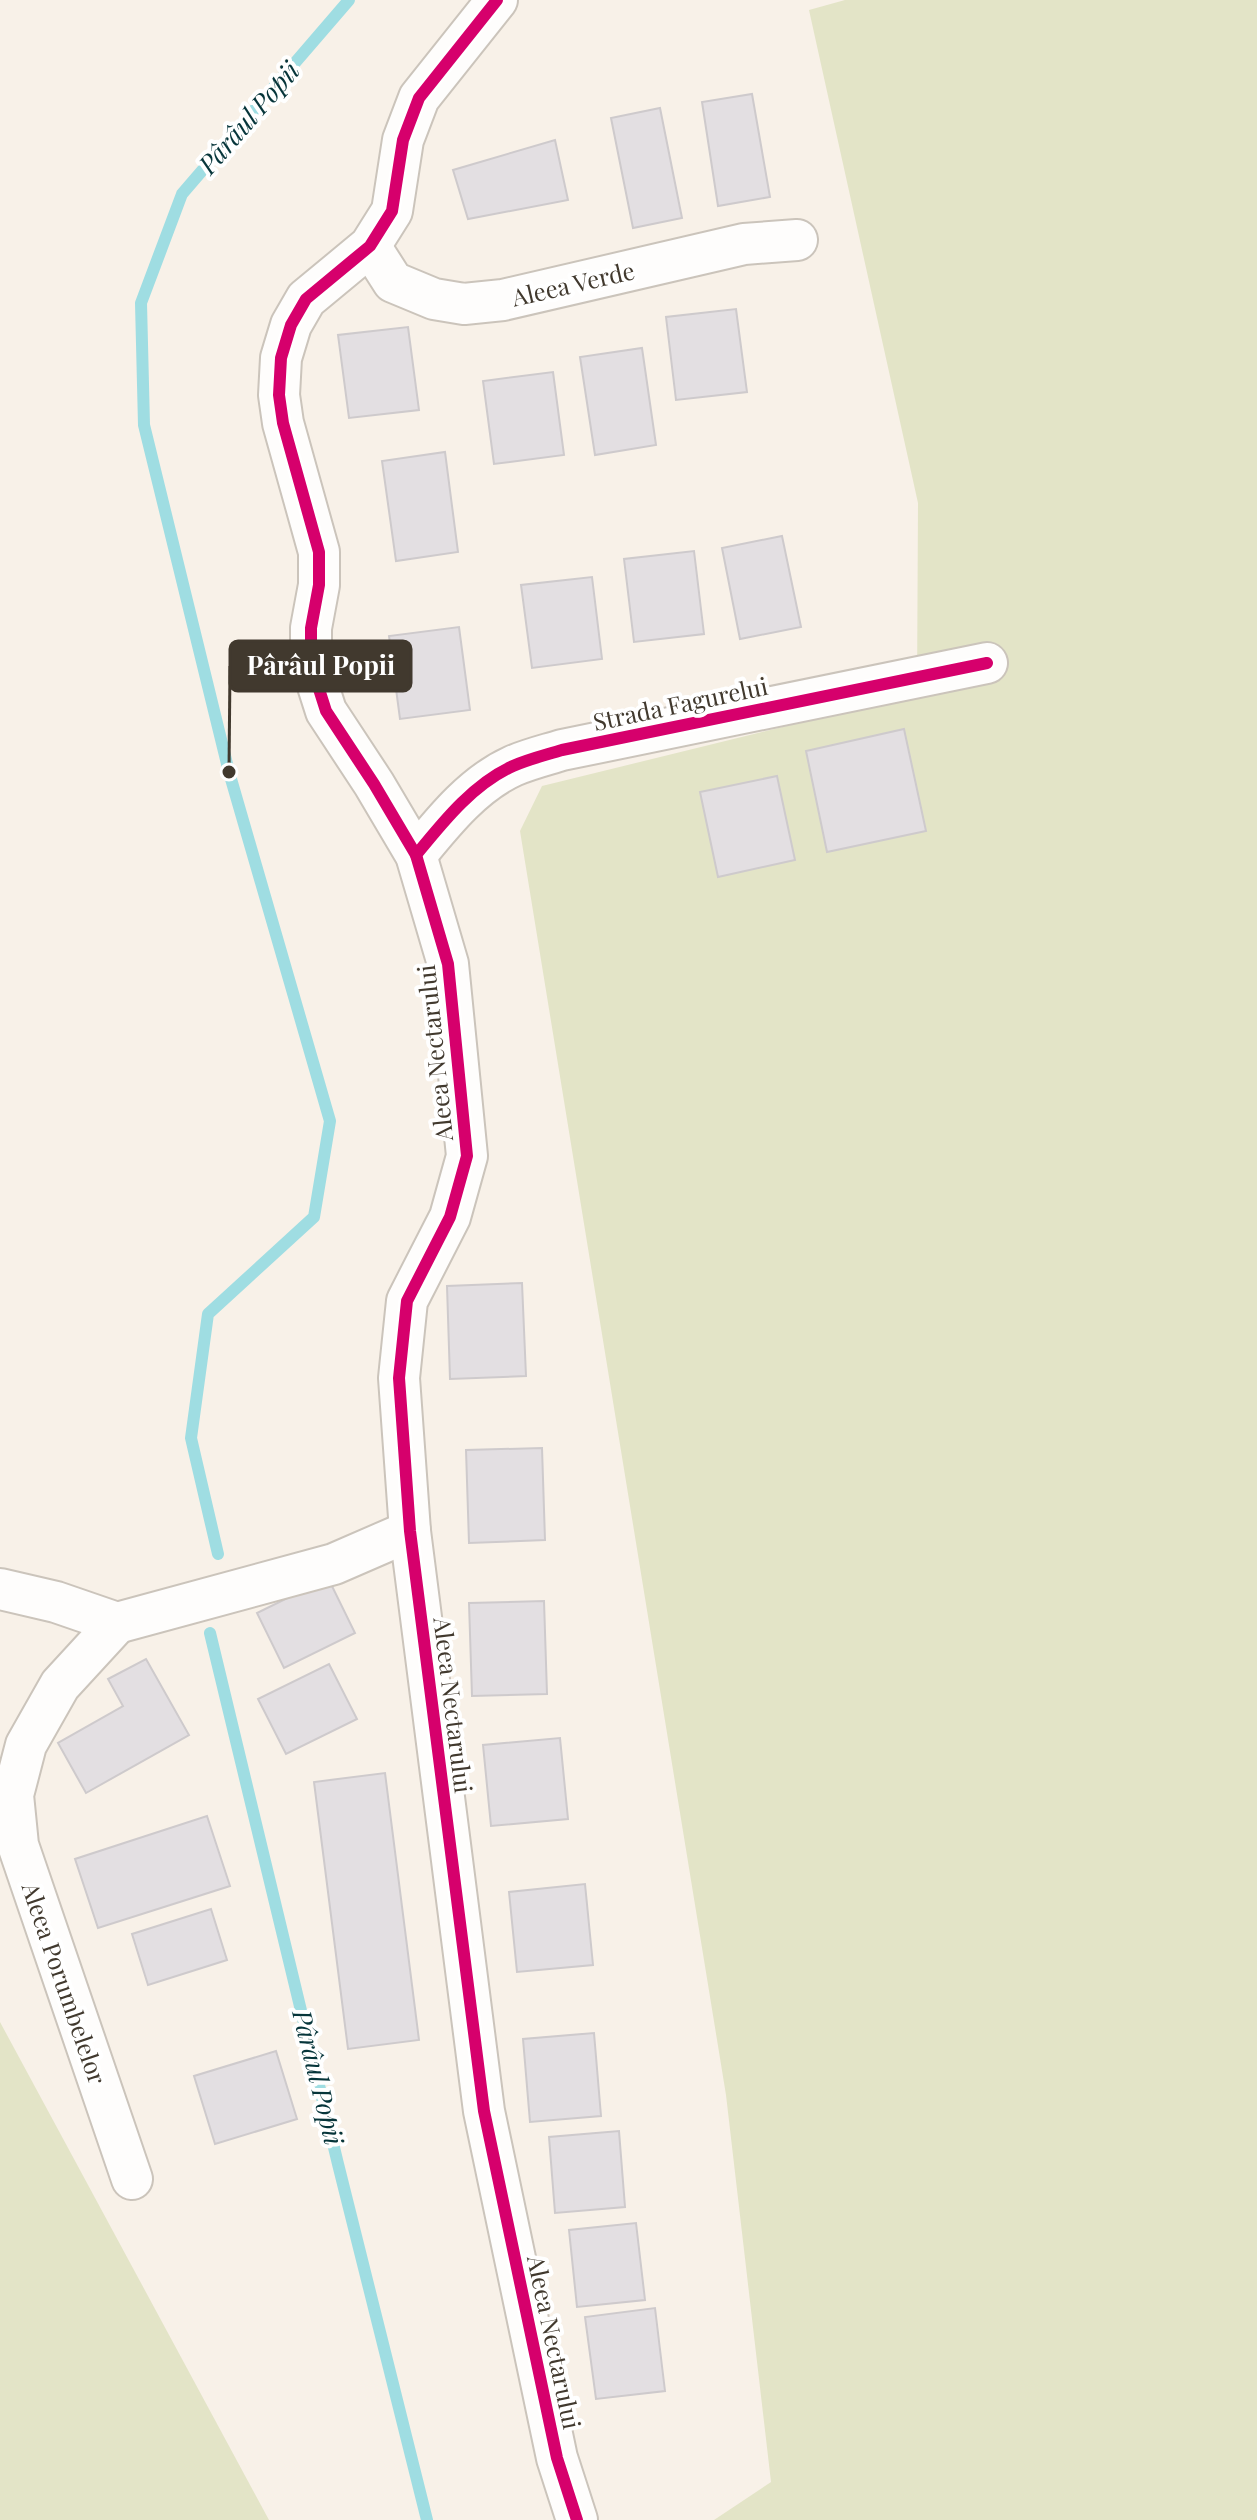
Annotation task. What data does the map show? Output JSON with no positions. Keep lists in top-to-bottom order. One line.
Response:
{"streets":{"street":["Aleea Verde","Strada Fagurelui","Aleea Nectarului","Aleea Porumbelelor"]},"crossings":[["Aleea Verde","Aleea Nectarului"],["Strada Fagurelui","Aleea Nectarului"]],"water":["Pârâul Popii"],"places":["Pârâul Popii"]}
